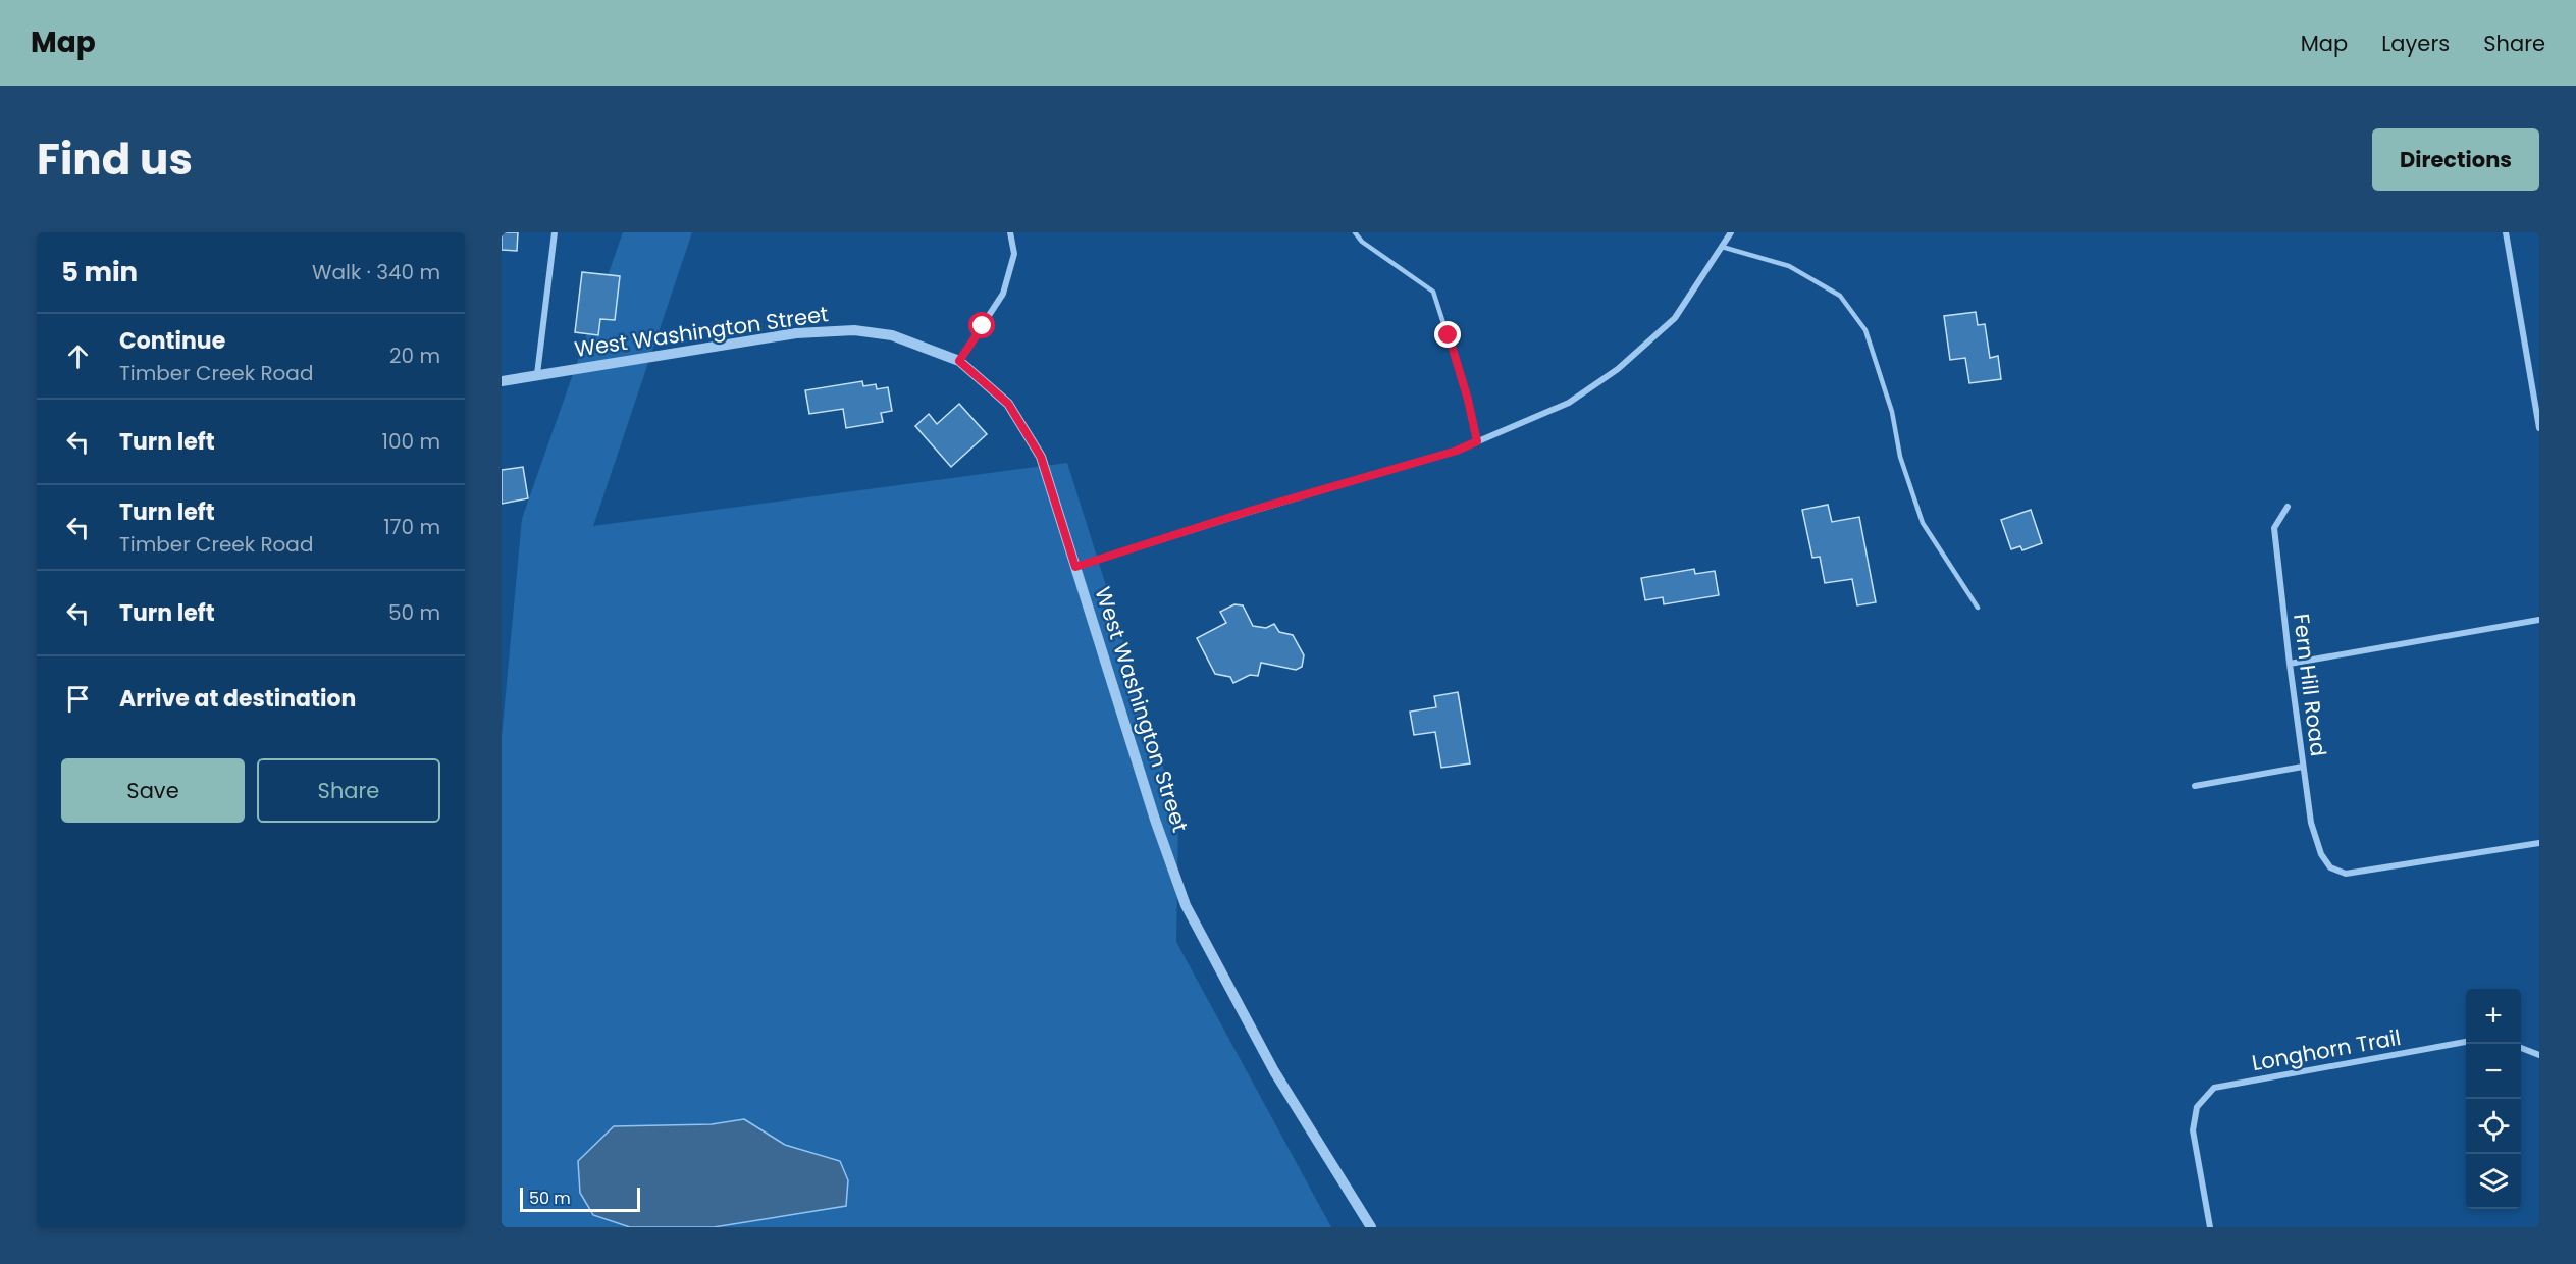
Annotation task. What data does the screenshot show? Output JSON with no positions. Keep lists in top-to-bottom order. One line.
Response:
{"streets":{"street":["West Washington Street","Fern Hill Road","Longhorn Trail"]},"scale_bar":"50 m","page":{"header":"Map","nav":["Map","Layers","Share"],"title":"Find us","buttons":["Directions",["Save","Share"]],"heading":["5 min","Walk · 340 m"],"list":[["Continue","Timber Creek Road","20 m"],["Turn left","100 m"],["Turn left","Timber Creek Road","170 m"],["Turn left","50 m"],"Arrive at destination"],"map_buttons":["+","−"],"scale":"50 m"}}
